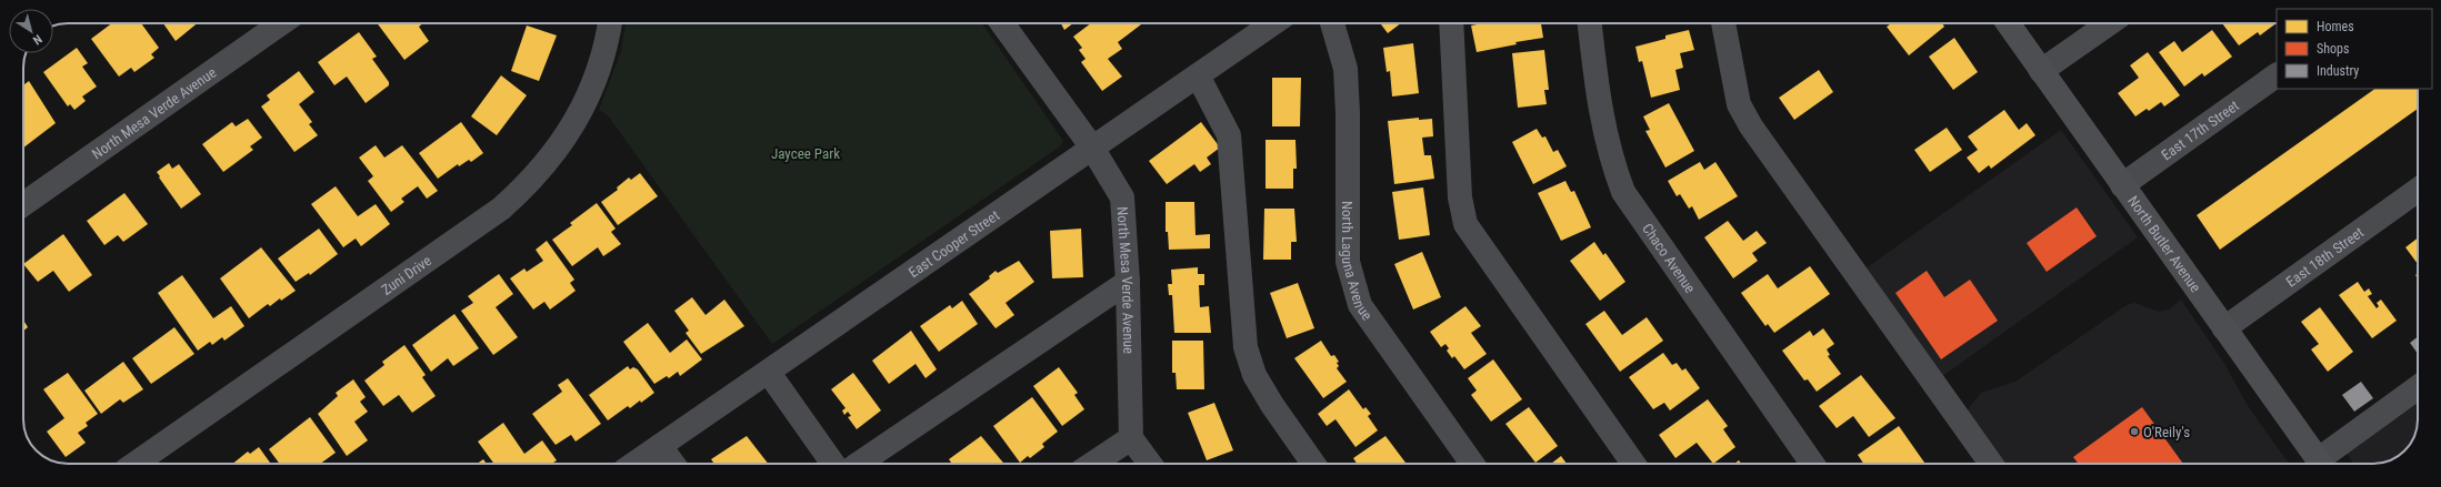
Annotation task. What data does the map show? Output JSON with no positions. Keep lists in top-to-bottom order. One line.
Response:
{"streets":{"main road":["North Butler Avenue"],"street":["North Mesa Verde Avenue","East 17th Street","East Cooper Street","Chaco Avenue","East 18th Street","North Laguna Avenue","Zuni Drive"]},"crossings":[["North Mesa Verde Avenue","East Cooper Street"],["East 17th Street","North Butler Avenue"],["North Butler Avenue","East 18th Street"]],"parks":["Jaycee Park"],"places":["O'Reily's"],"legend":["Homes","Shops","Industry"],"north":"bottom right"}
